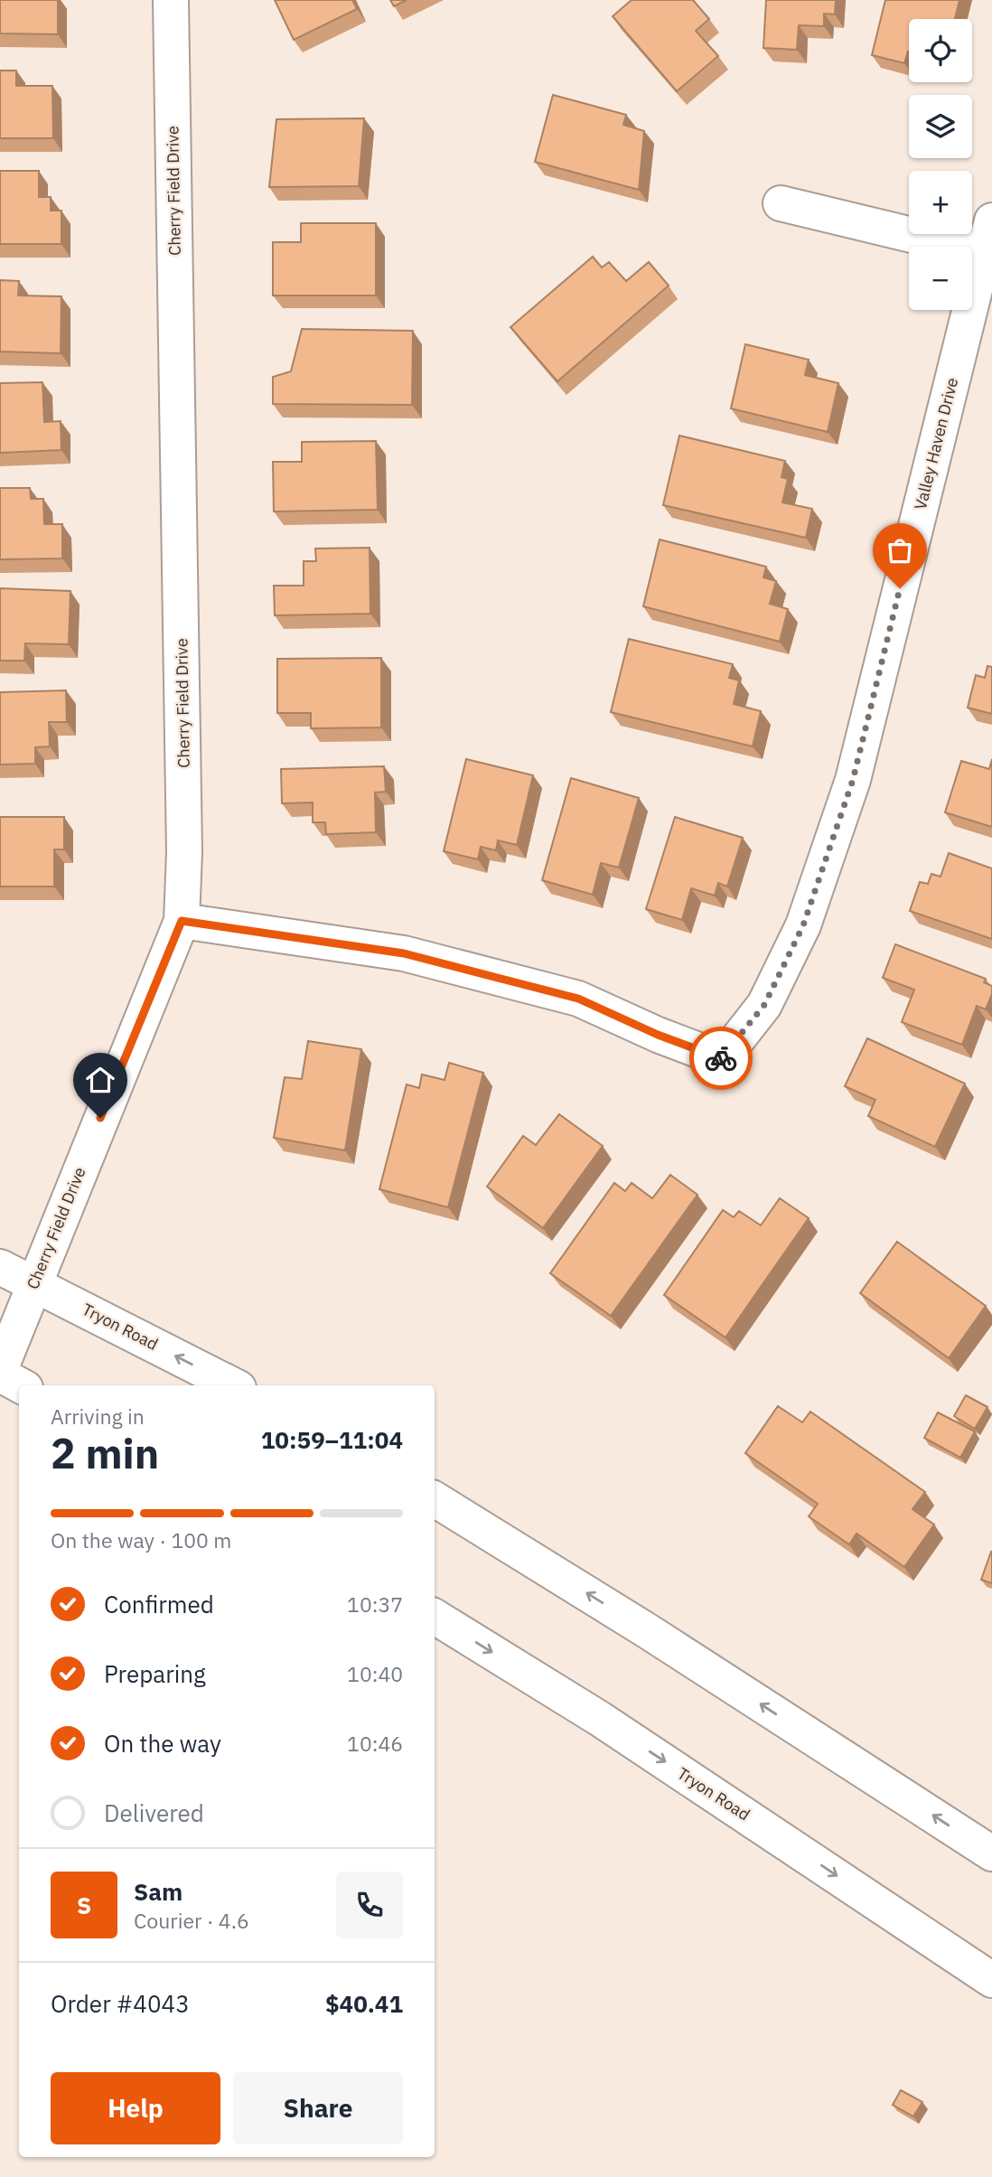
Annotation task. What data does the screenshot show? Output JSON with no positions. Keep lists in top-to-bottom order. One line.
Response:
{"streets":{"street":["Cherry Field Drive","Valley Haven Drive","Tryon Road"]},"crossings":[["Cherry Field Drive","Valley Haven Drive"],["Cherry Field Drive","Tryon Road"]],"page":{"map_buttons":["+","−"],"heading":["2 min","Arriving in","10:59–11:04"],"panel":["Sam","Courier · 4.6","Order #4043","$40.41"],"bar":"On the way · 100 m","list":[["Confirmed","10:37"],["Preparing","10:40"],["On the way","10:46"],"Delivered"],"round":"S","buttons":["Help","Share"]}}
